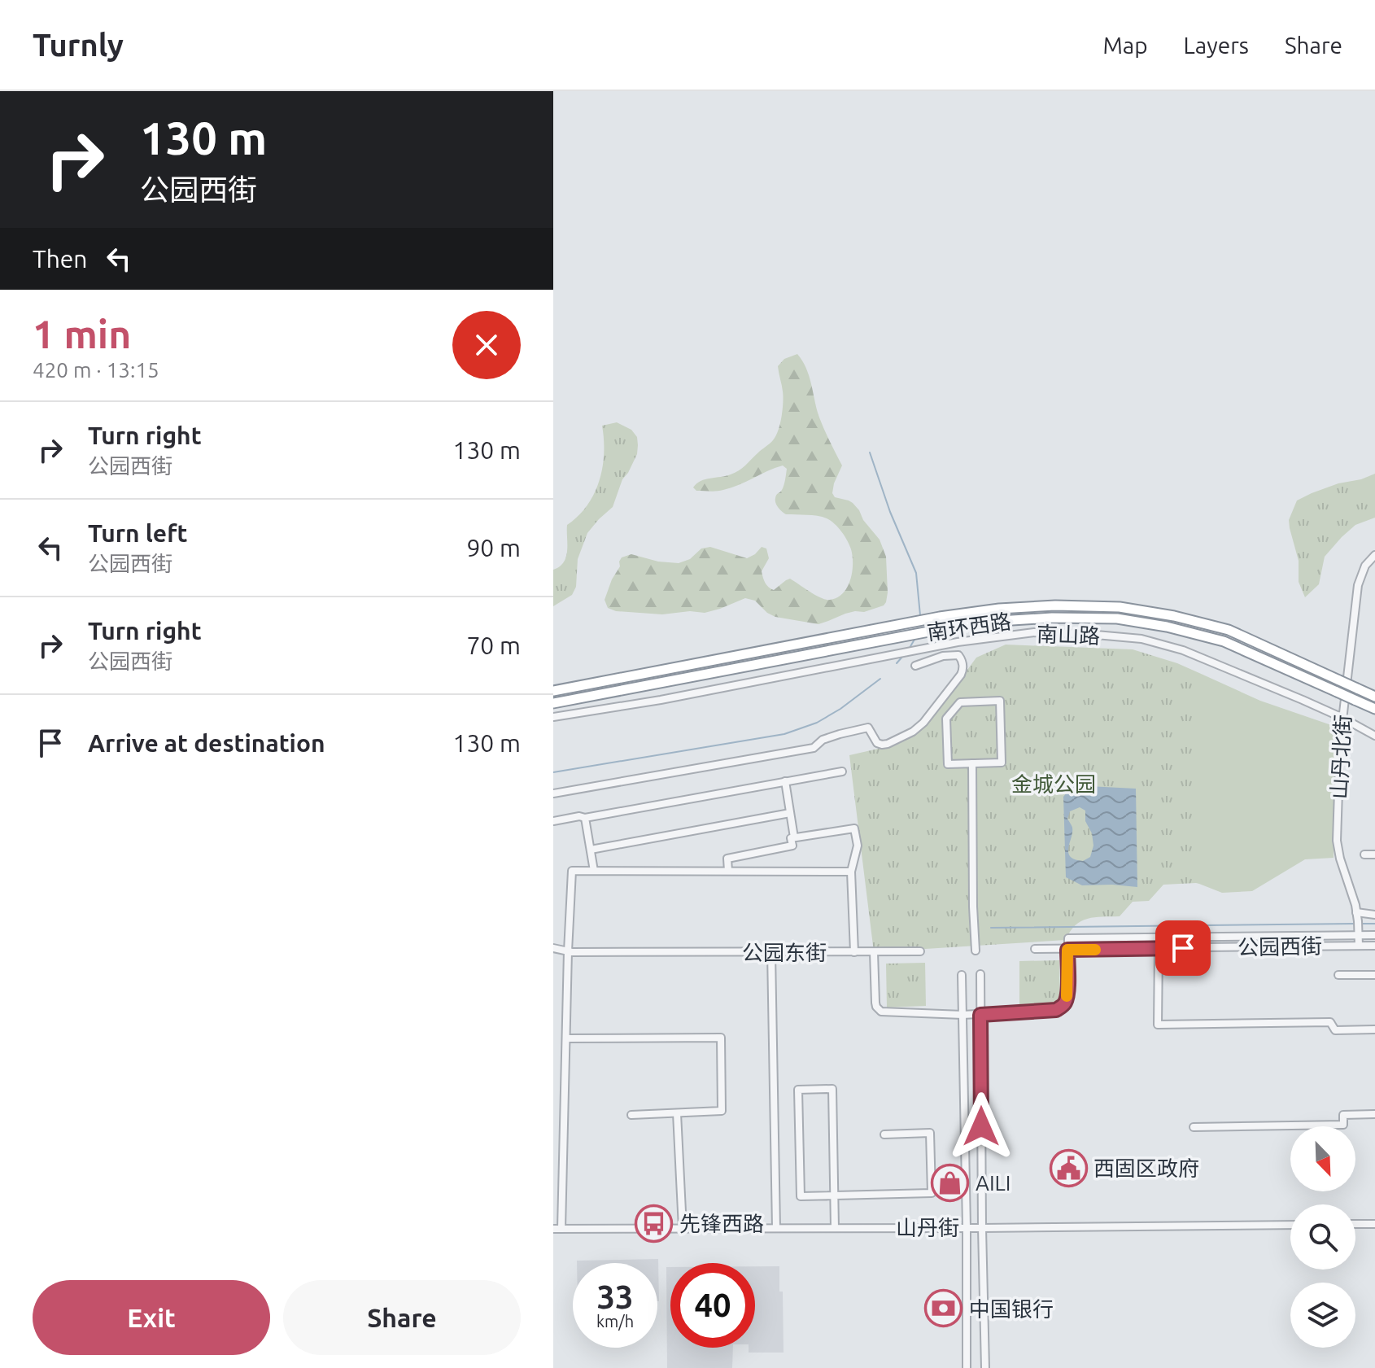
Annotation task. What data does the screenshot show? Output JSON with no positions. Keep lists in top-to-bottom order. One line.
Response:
{"streets":{"highway":["南环西路"],"street":["南山路","山丹北街","公园西街","公园东街","山丹街"]},"crossings":[["南山路","山丹北街"],["山丹北街","公园西街"]],"parks":["金城公园"],"places":{"public building":["西固区政府"],"shop":["AILI"],"bus stop":["先锋西路"],"bank":["中国银行"]},"north":"bottom right","page":{"header":"Turnly","nav":["Map","Layers","Share"],"turn":["130 m","公园西街"],"then":"Then","heading":["1 min","420 m · 13:15"],"list":[{"name":"Turn right","note":"公园西街","value":"130 m"},{"name":"Turn left","note":"公园西街","value":"90 m"},{"name":"Turn right","note":"公园西街","value":"70 m"},{"name":"Arrive at destination","value":"130 m"}],"speed":"33 km/h","limit":"40","buttons":["Exit","Share"]}}
